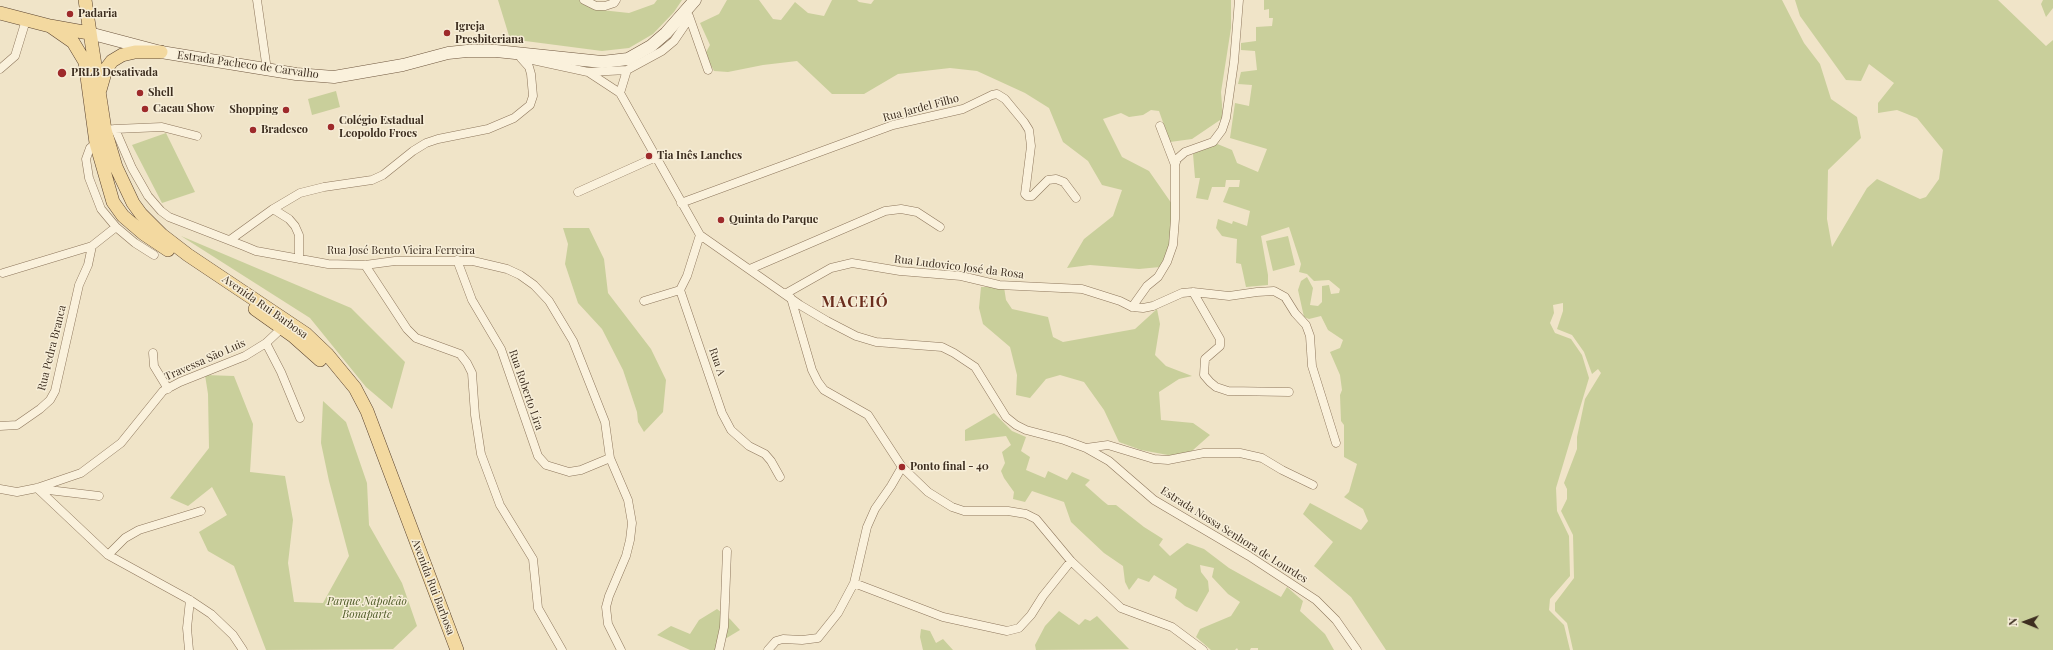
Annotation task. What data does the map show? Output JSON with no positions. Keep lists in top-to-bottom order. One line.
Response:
{"streets":{"main road":["Estrada Pacheco de Carvalho","Avenida Rui Barbosa"],"street":["Rua Jardel Filho","Rua José Bento Vieira Ferreira","Rua Ludovico José da Rosa","Rua Pedra Branca","Travessa São Luis","Rua A","Rua Roberto Líra","Estrada Nossa Senhora de Lourdes"]},"crossings":[["Estrada Pacheco de Carvalho","Avenida Rui Barbosa"],["Rua Jardel Filho","Estrada Nossa Senhora de Lourdes"],["Rua José Bento Vieira Ferreira","Avenida Rui Barbosa"],["Rua José Bento Vieira Ferreira","Rua Roberto Líra"],["Rua Ludovico José da Rosa","Estrada Nossa Senhora de Lourdes"],["Avenida Rui Barbosa","Travessa São Luis"]],"districts":["MACEIÓ"],"parks":["Parque Napoleão Bonaparte"],"places":["Padaria","Igreja Presbiteriana","PRLB Desativada","Shell","Cacau Show","Shopping","Colégio Estadual Leopoldo Froes","Bradesco","Tia Inês Lanches","Quinta do Parque","Ponto final - 40"],"north":"left"}
